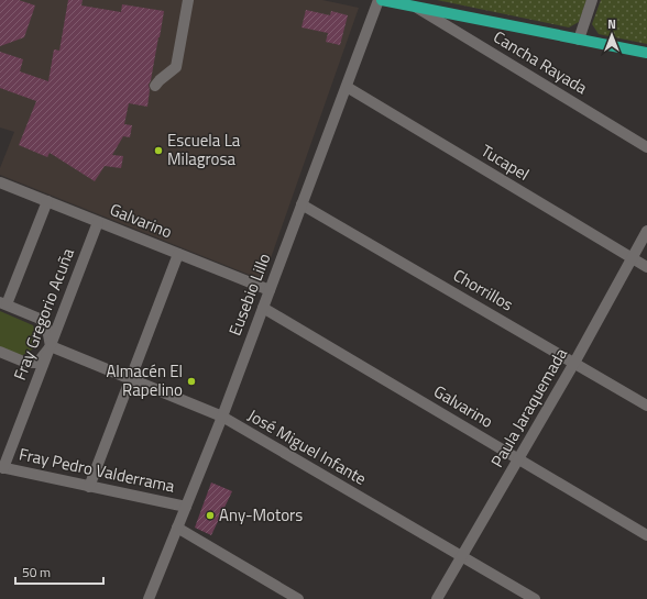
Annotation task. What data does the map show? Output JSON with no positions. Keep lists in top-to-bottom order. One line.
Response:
{"streets":{"street":["Cancha Rayada","Tucapel","Galvarino","Chorrillos","Eusebio Lillo","Fray Gregorio Acuña","Paula Jaraquemada","José Miguel Infante","Fray Pedro Valderrama"]},"crossings":[["Tucapel","Eusebio Lillo"],["Tucapel","Paula Jaraquemada"],["Galvarino","Eusebio Lillo"],["Galvarino","Fray Gregorio Acuña"],["Galvarino","Paula Jaraquemada"],["Chorrillos","Eusebio Lillo"],["Chorrillos","Paula Jaraquemada"],["Eusebio Lillo","José Miguel Infante"],["Eusebio Lillo","Fray Pedro Valderrama"],["Fray Gregorio Acuña","José Miguel Infante"],["Fray Gregorio Acuña","Fray Pedro Valderrama"],["Paula Jaraquemada","José Miguel Infante"]],"places":["Escuela La Milagrosa","Almacén El Rapelino","Any-Motors"],"scale_bar":"50 m","north":"top"}
